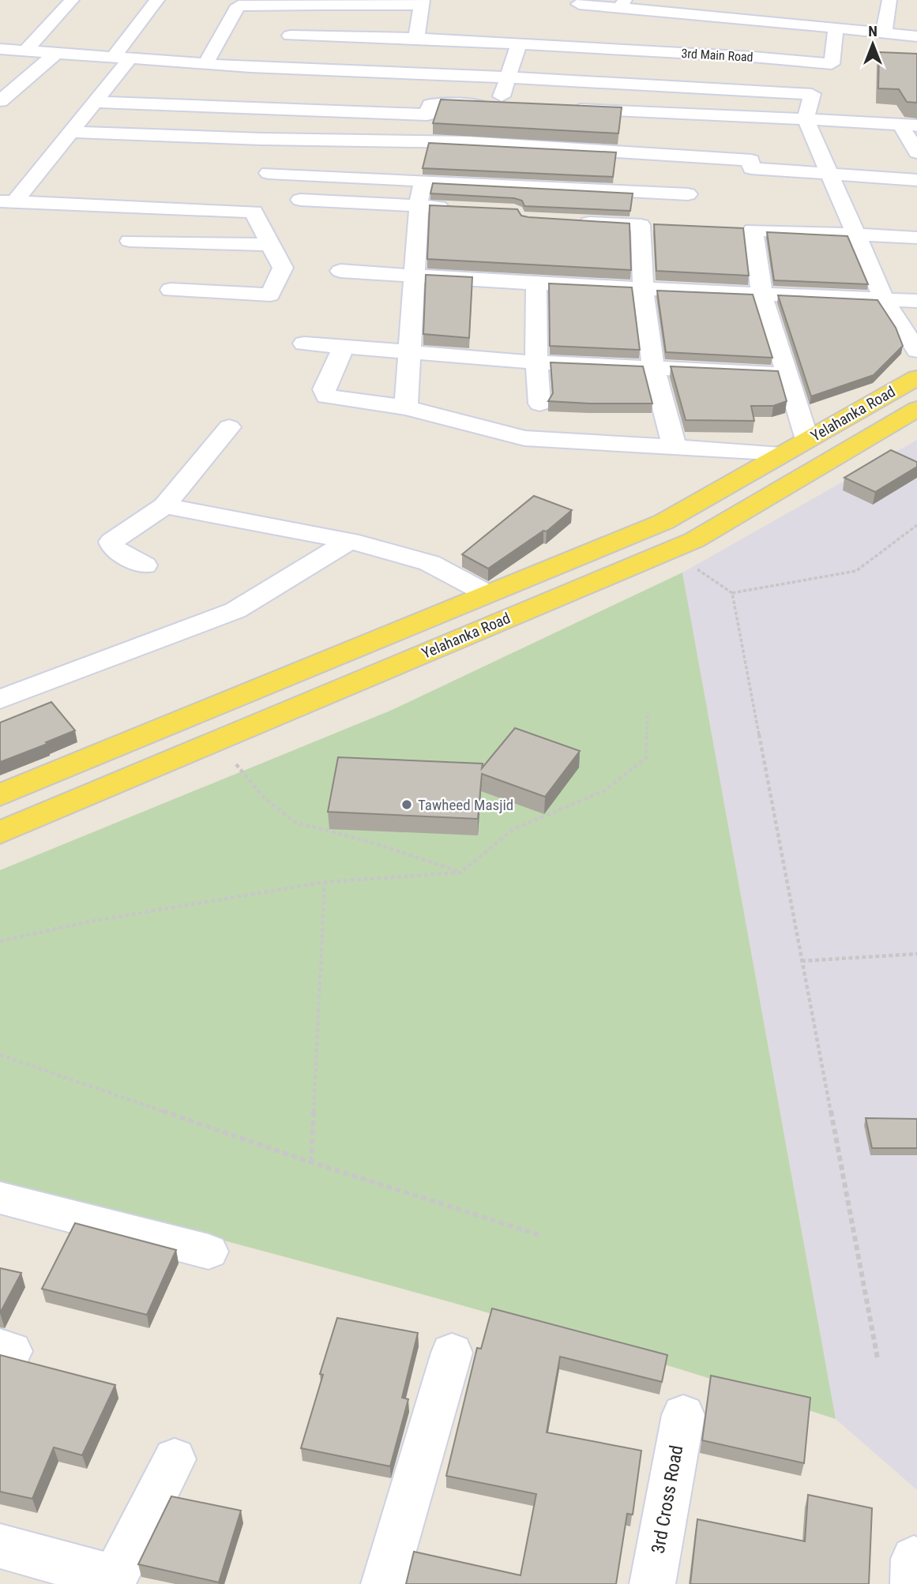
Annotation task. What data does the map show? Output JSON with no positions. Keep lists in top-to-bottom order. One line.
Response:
{"streets":{"main road":["Yelahanka Road"],"street":["3rd Main Road","3rd Cross Road"]},"places":["Tawheed Masjid"],"north":"top"}
